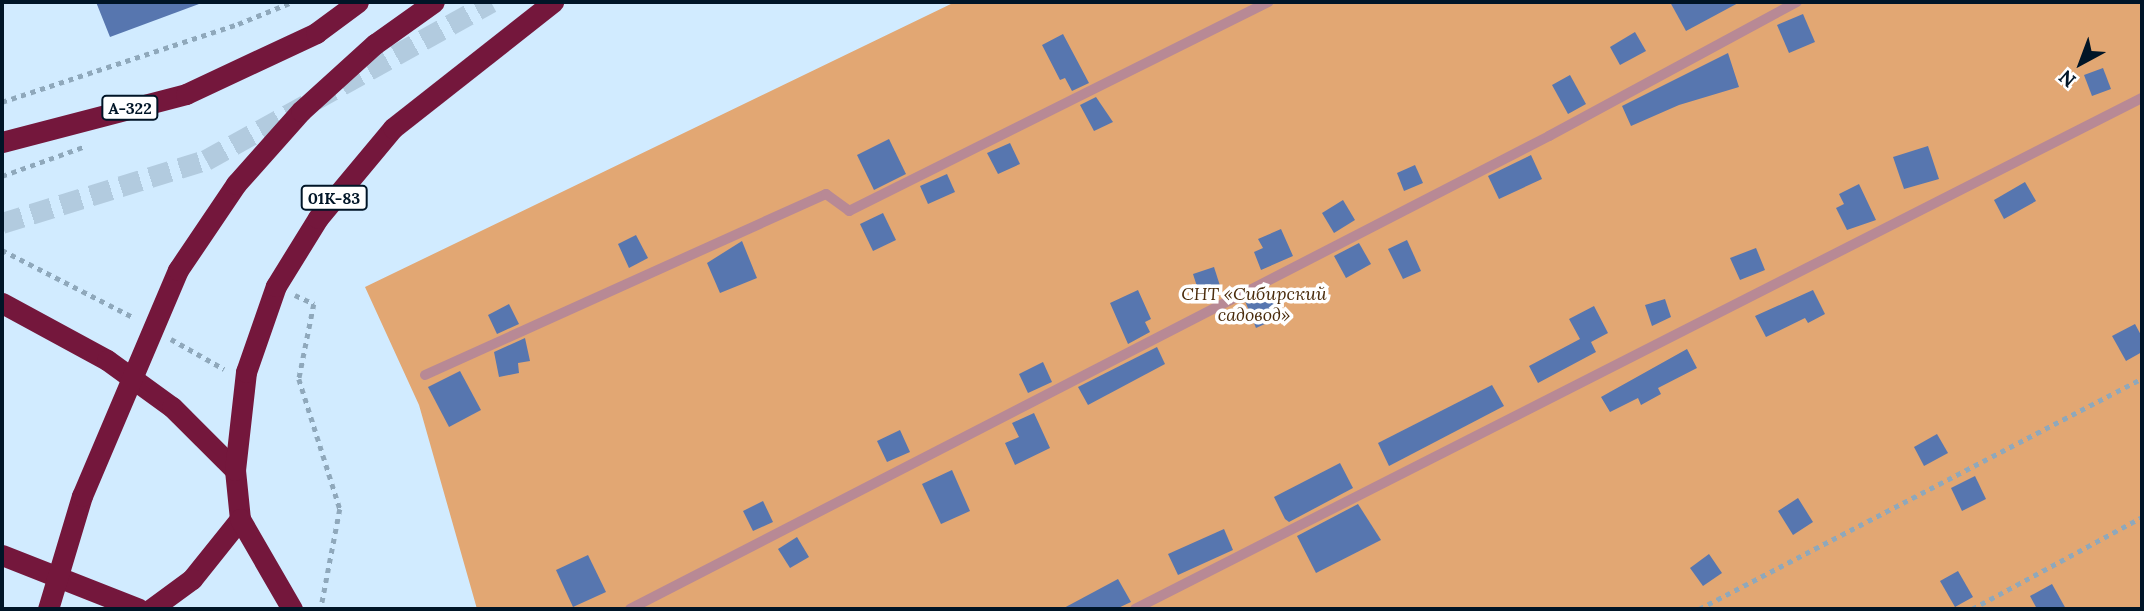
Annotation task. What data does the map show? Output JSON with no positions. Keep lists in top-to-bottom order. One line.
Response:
{"streets":{"highway":["А-322","01К-83"]},"parks":["СНТ «Сибирский садовод»"],"north":"bottom left"}
